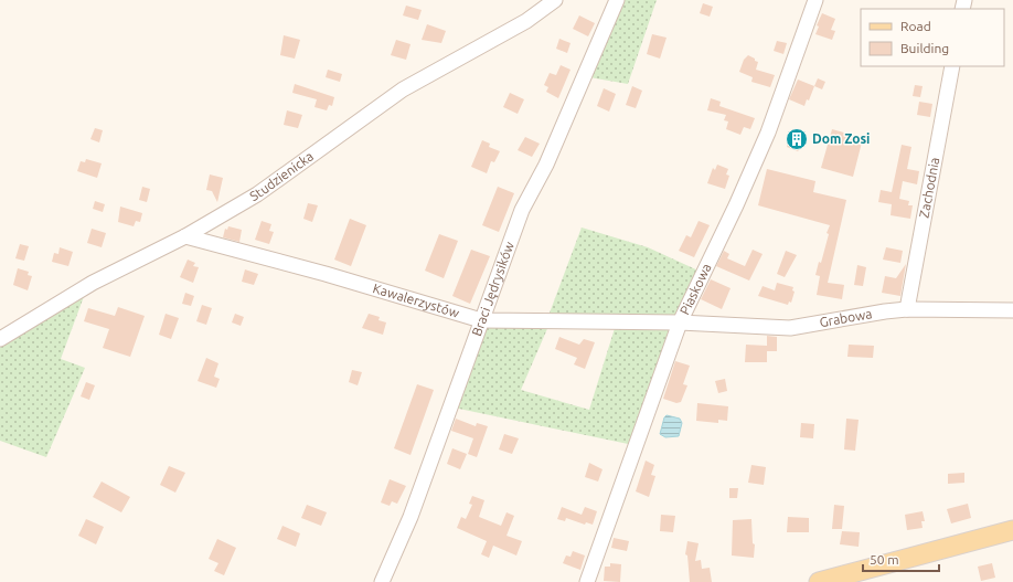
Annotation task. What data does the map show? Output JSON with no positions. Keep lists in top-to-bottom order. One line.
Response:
{"streets":{"street":["Studzienicka","Zachodnia","Braci Jędrysików","Piaskowa","Kawalerzystów","Grabowa"]},"crossings":[["Studzienicka","Kawalerzystów"],["Zachodnia","Grabowa"],["Braci Jędrysików","Kawalerzystów"],["Piaskowa","Kawalerzystów"],["Piaskowa","Grabowa"],["Kawalerzystów","Grabowa"]],"places":{"building":["Dom Zosi"]},"legend":["Road","Building"],"scale_bar":"50 m"}
